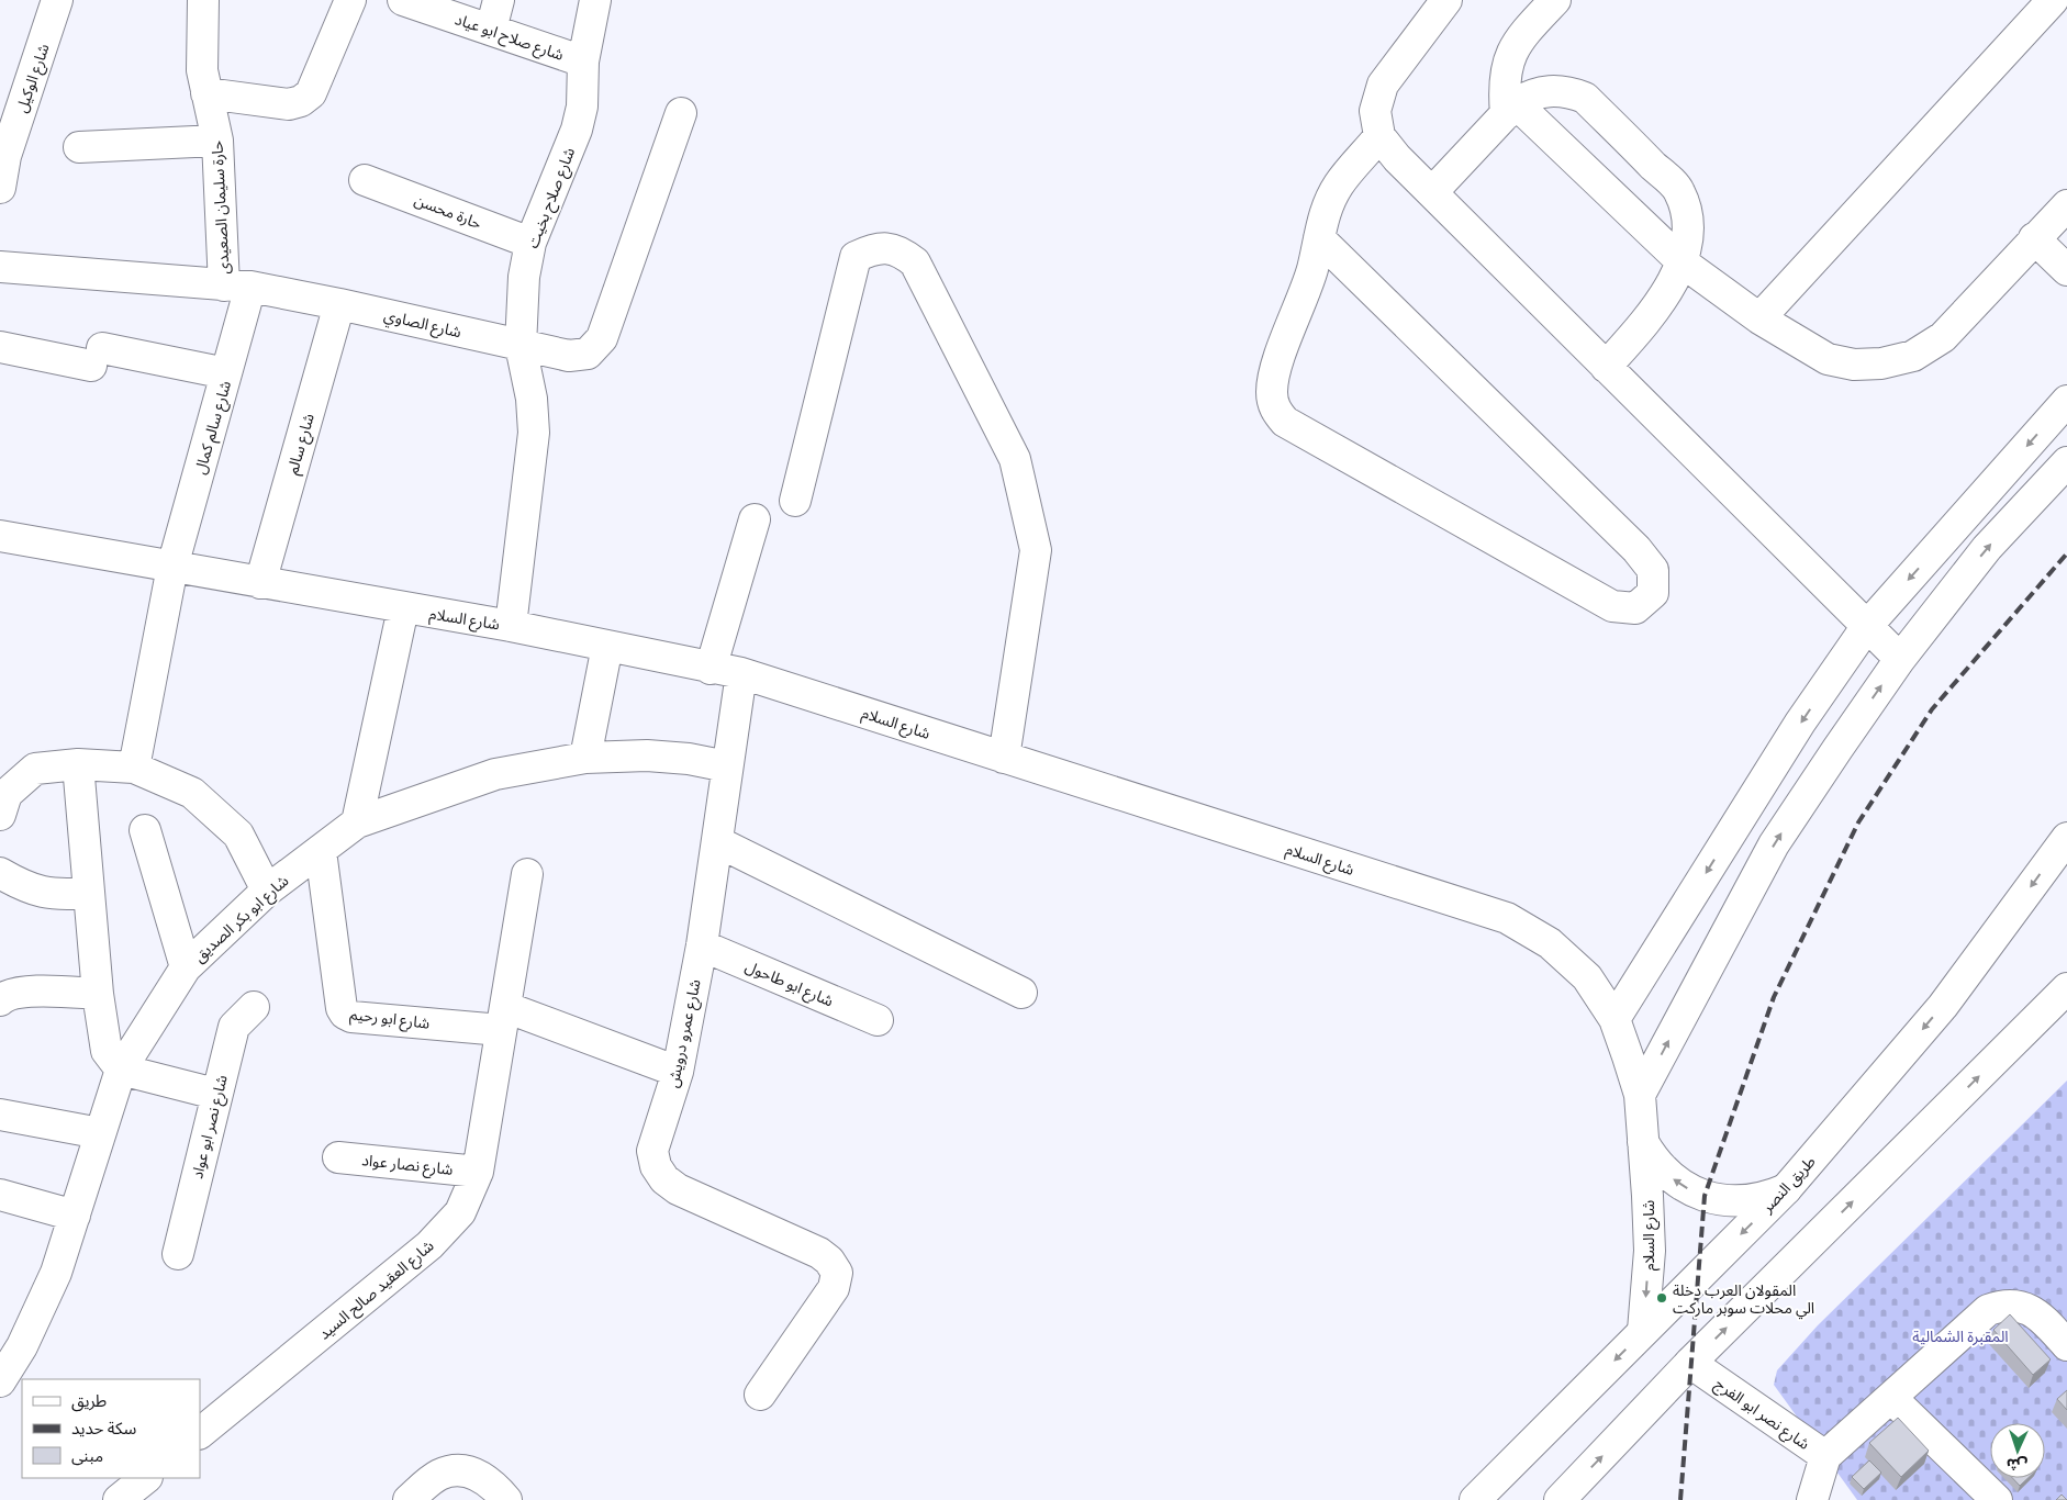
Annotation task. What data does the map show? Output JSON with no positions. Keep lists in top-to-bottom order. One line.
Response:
{"streets":{"main road":["شارع صلاح ابو عياد","شارع الوكيل","شارع صلاح بخيت","حارة سليمان الصعيدى","حارة محسن","شارع الصاوي","شارع سالم كمال","شارع سالم","شارع السلام","شارع ابو بكر الصديق","شارع ابو طاحول","شارع ابو رحيم","شارع عمرو درويش","شارع نصر ابو عواد","شارع نصار عواد","طريق النصر","شارع العقيد صالح السيد","شارع نصر ابو الفرج"]},"crossings":[["شارع صلاح ابو عياد","شارع صلاح بخيت"],["شارع صلاح بخيت","حارة محسن"],["شارع صلاح بخيت","شارع الصاوي"],["شارع صلاح بخيت","شارع السلام"],["حارة سليمان الصعيدى","شارع الصاوي"],["حارة سليمان الصعيدى","شارع سالم كمال"],["شارع الصاوي","شارع سالم كمال"],["شارع الصاوي","شارع سالم"],["شارع سالم كمال","شارع السلام"],["شارع سالم","شارع السلام"],["شارع السلام","شارع عمرو درويش"],["شارع السلام","طريق النصر"],["شارع ابو بكر الصديق","شارع ابو رحيم"],["شارع ابو بكر الصديق","شارع عمرو درويش"],["شارع ابو طاحول","شارع عمرو درويش"],["شارع ابو رحيم","شارع العقيد صالح السيد"],["شارع نصار عواد","شارع العقيد صالح السيد"]],"parks":["المقبرة الشمالية"],"places":["المقولان العرب دخلة الي محلات سوبر ماركت"],"legend":["طريق","سكة حديد","مبنى"],"north":"bottom"}
